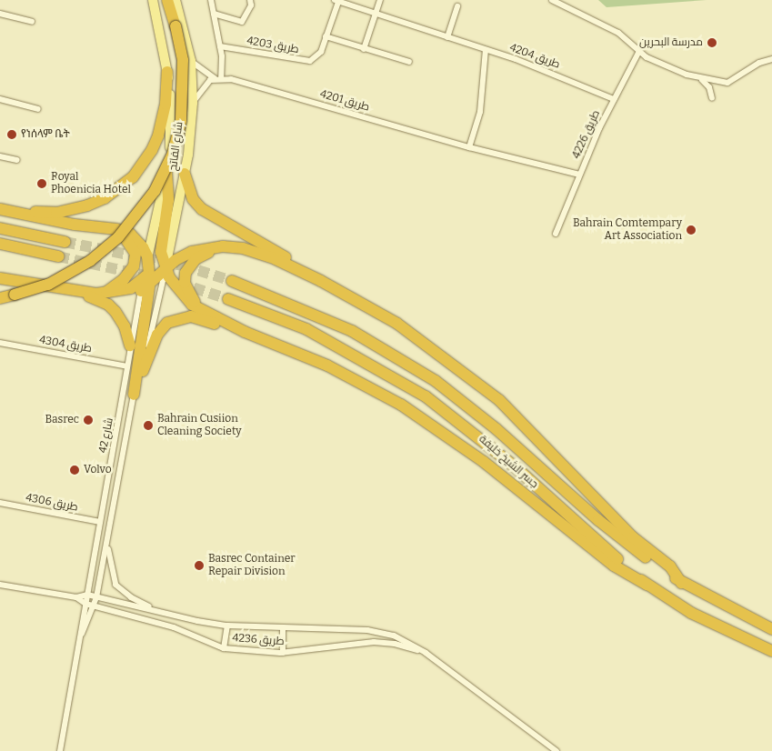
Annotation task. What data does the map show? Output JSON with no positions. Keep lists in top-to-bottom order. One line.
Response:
{"streets":{"highway":["جسر الشيخ خليفة"],"main road":["شارع الفاتح"],"street":["طريق 4203","طريق 4204","طريق 4201","طريق 4226","طريق 4304","شارع 42","طريق 4306","طريق 4236"]},"crossings":[["طريق 4203","طريق 4204"],["طريق 4204","طريق 4226"],["طريق 4201","طريق 4226"],["شارع الفاتح","شارع 42"],["طريق 4304","شارع 42"],["شارع 42","طريق 4306"],["شارع 42","طريق 4236"]],"places":["مدرسة البحرين","የነሰላም ቤት","Royal Phoenicia Hotel","Bahrain Comtempary Art Association","Basrec","Bahrain Cusiion Cleaning Society","Volvo","Basrec Container Repair Division"]}
